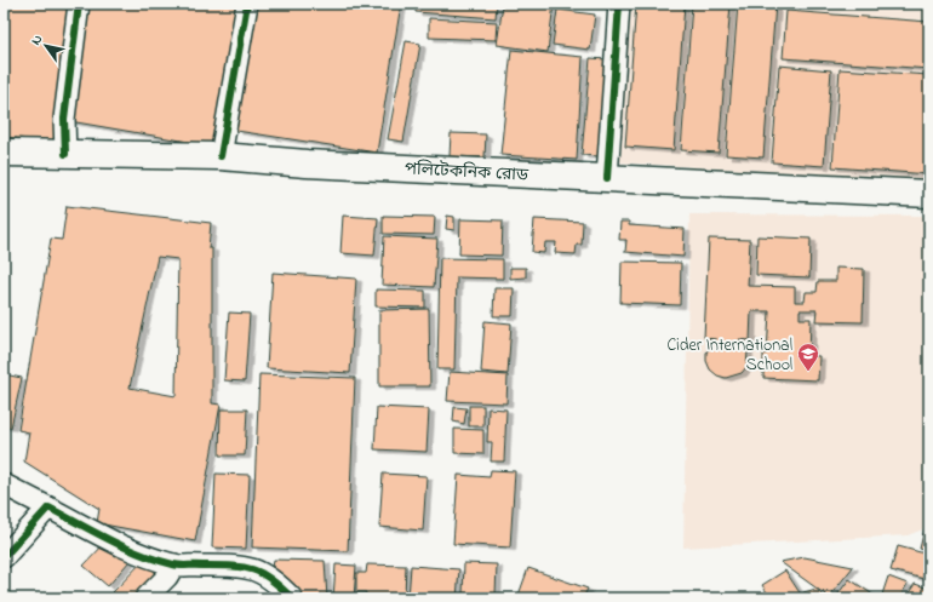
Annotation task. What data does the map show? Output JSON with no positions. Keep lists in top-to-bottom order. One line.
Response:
{"streets":{"main road":["পলিটেকনিক রোড"]},"places":{"school or university":["Cider International School"]},"north":"top left"}
